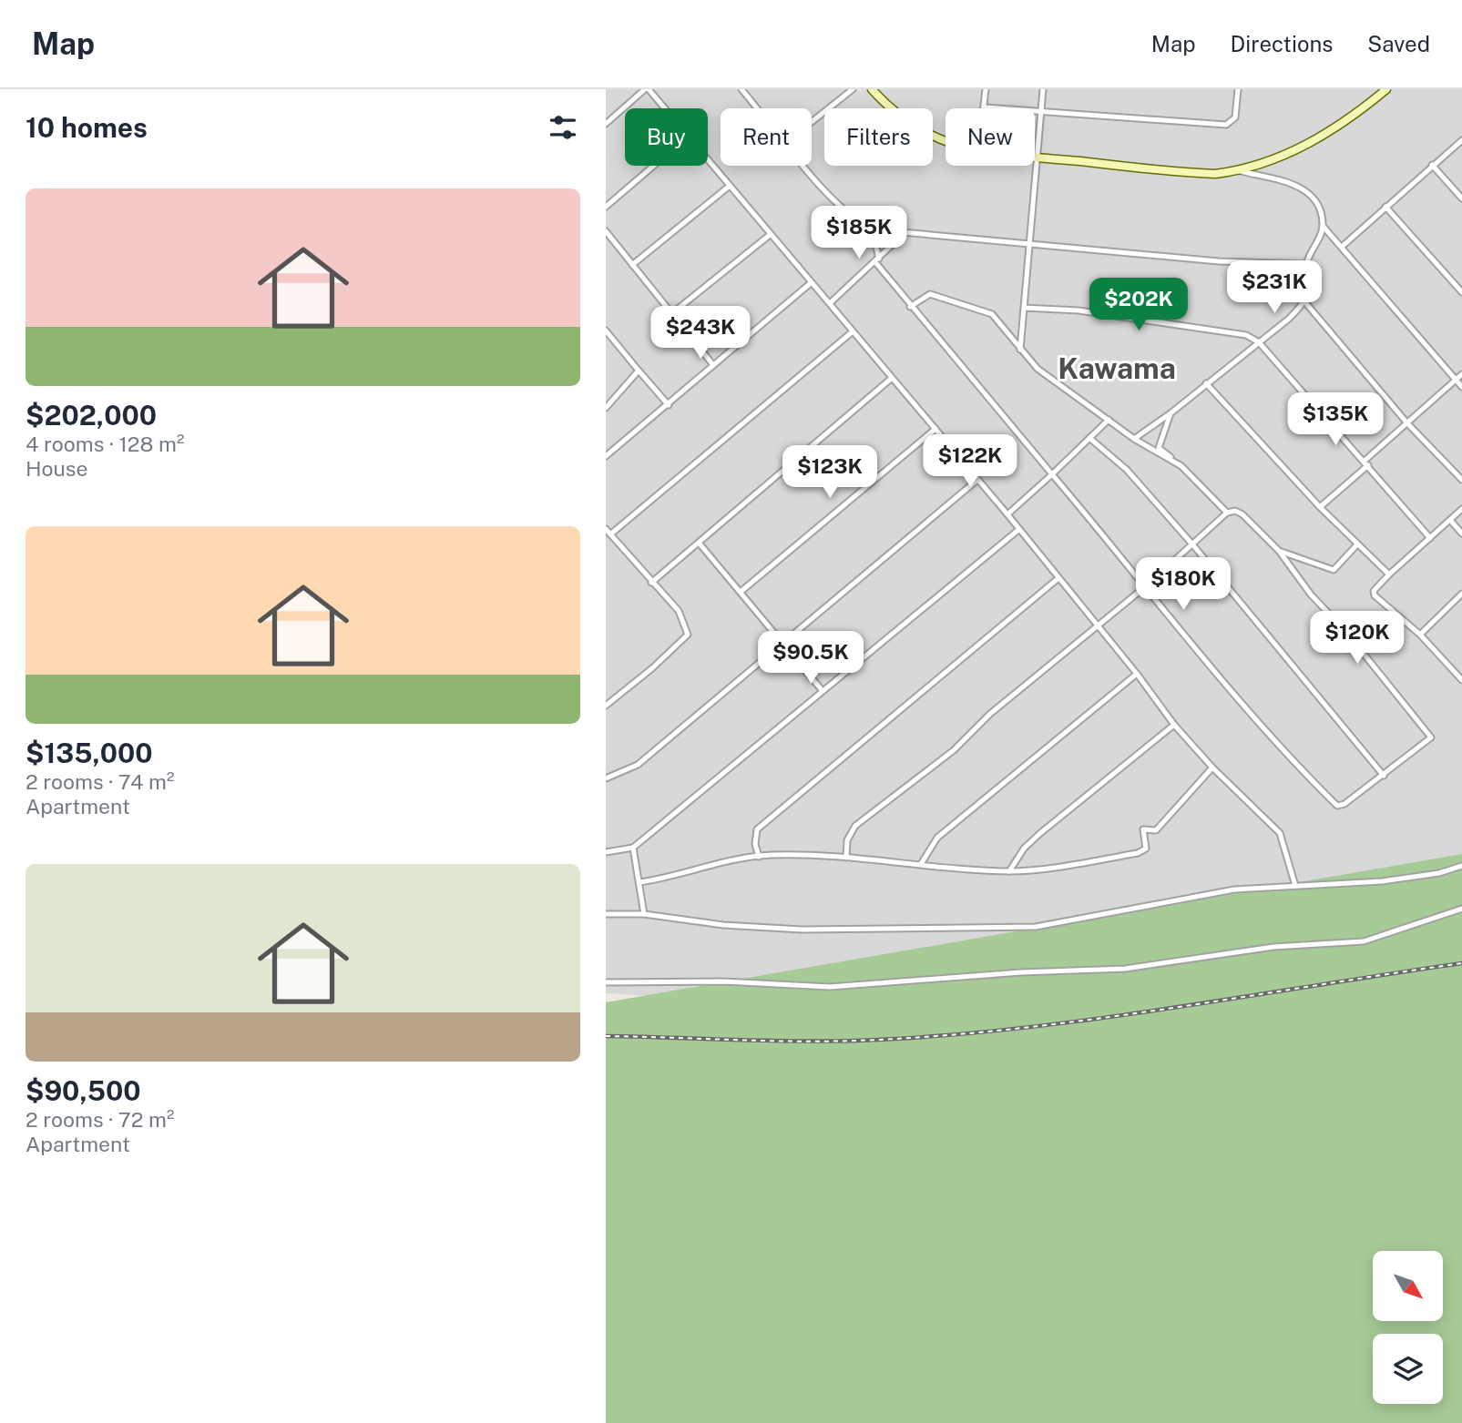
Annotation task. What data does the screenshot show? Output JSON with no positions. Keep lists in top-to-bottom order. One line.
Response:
{"districts":["Kawama"],"north":"bottom right","page":{"header":"Map","nav":["Map","Directions","Saved"],"heading":"10 homes","chip":["Buy","Rent","Filters","New"],"list":[{"name":"$202,000","note":"4 rooms · 128 m² · House"},{"name":"$135,000","note":"2 rooms · 74 m² · Apartment"},{"name":"$90,500","note":"2 rooms · 72 m² · Apartment"}],"price":["$185K","$231K","$202K","$243K","$135K","$122K","$123K","$180K","$120K","$90.5K"]}}
